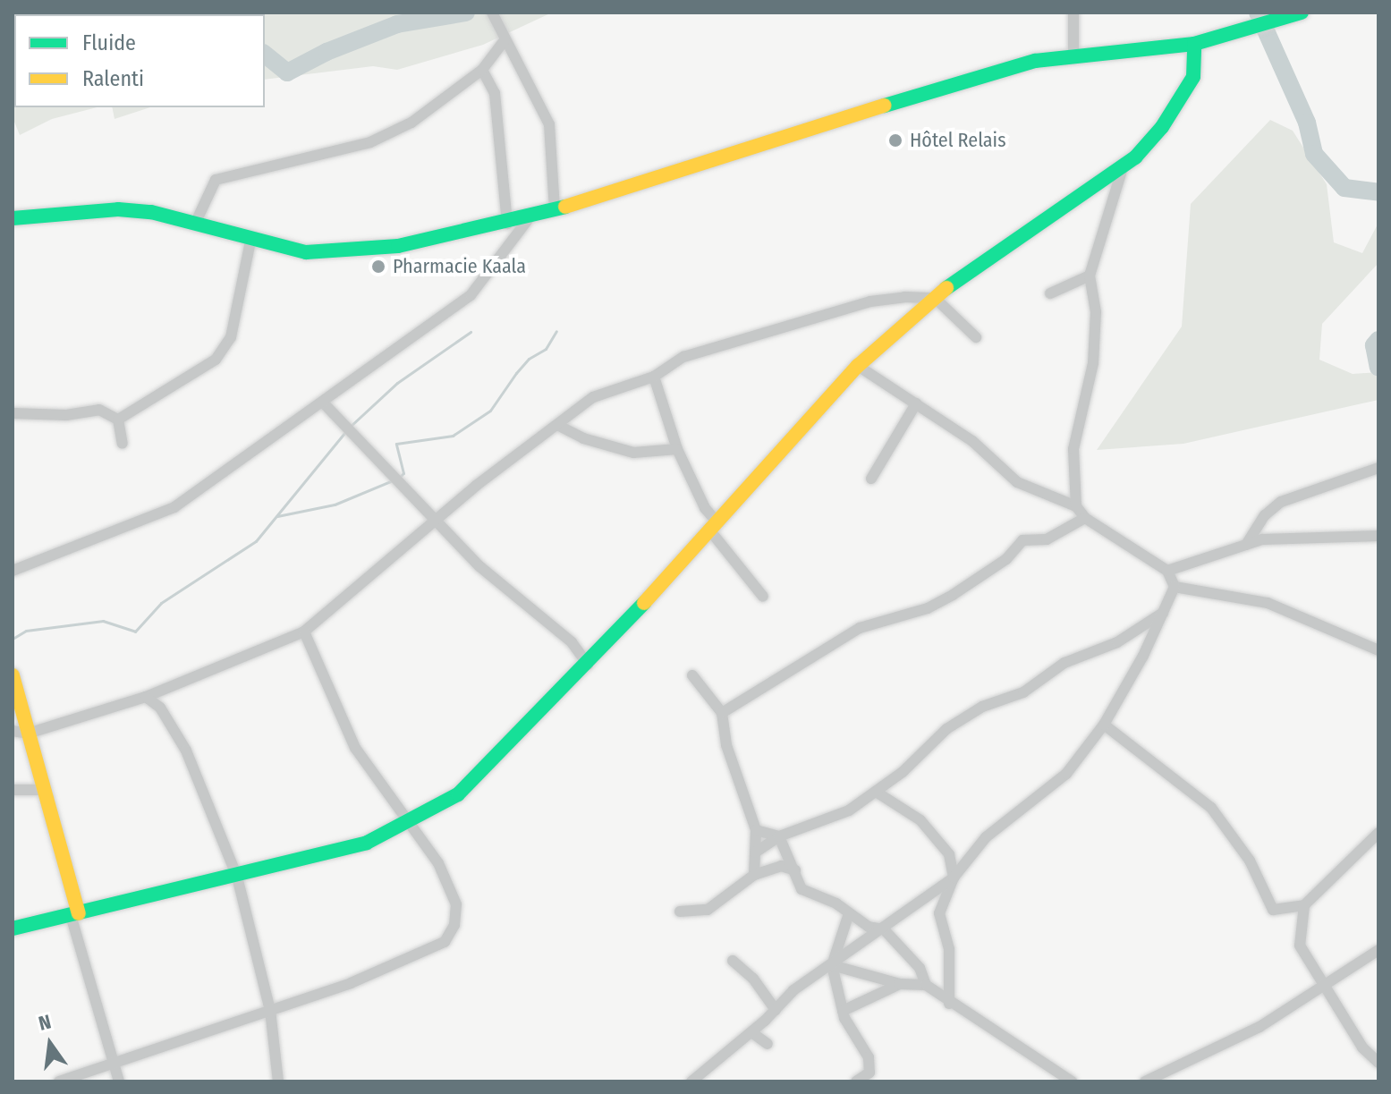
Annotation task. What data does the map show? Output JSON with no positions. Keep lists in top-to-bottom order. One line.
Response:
{"places":["Hôtel Relais","Pharmacie Kaala"],"legend":["Fluide","Ralenti"],"north":"top"}
